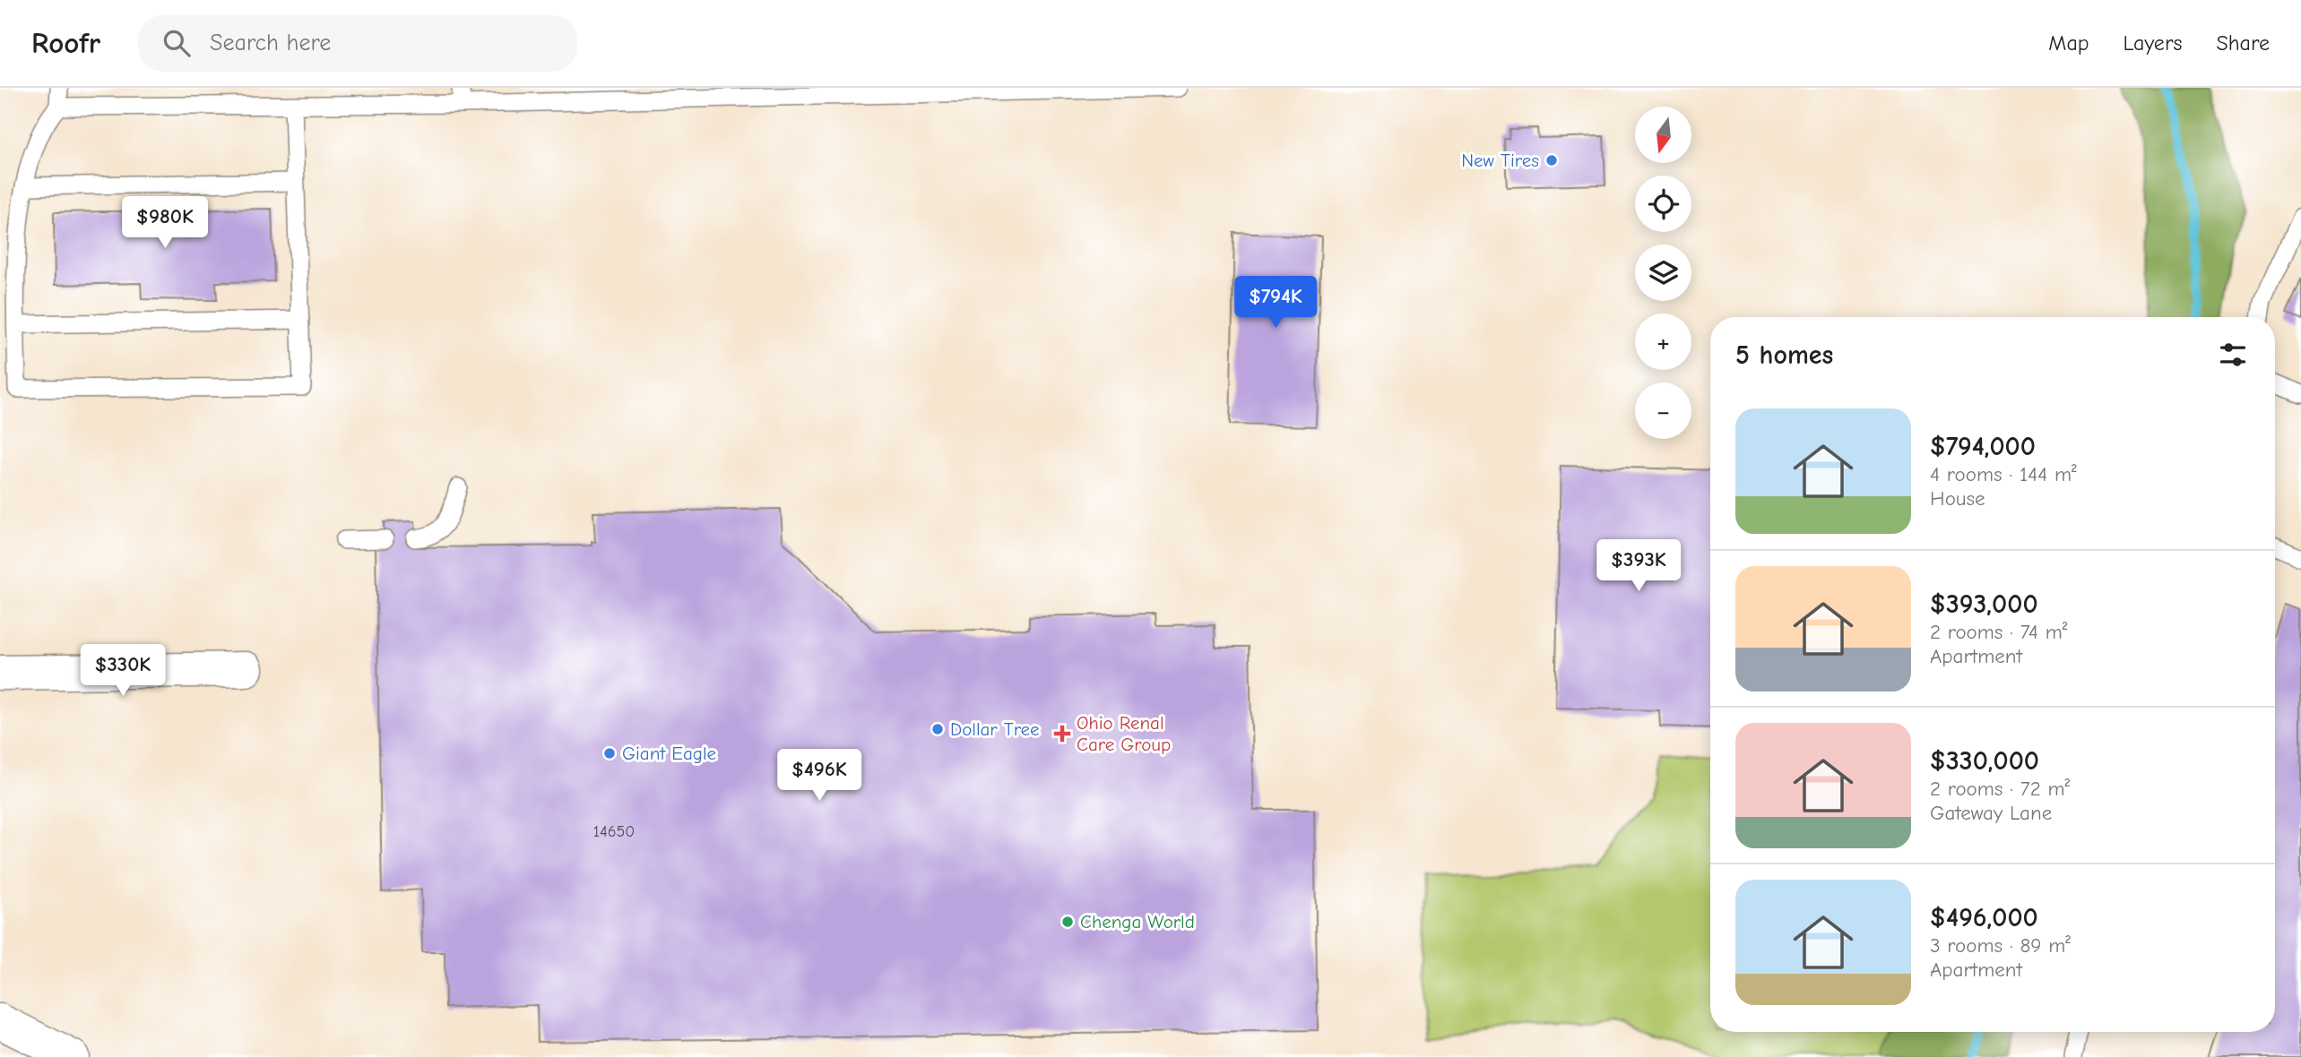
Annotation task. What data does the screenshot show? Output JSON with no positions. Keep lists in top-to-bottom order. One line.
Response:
{"places":{"other":["New Tires","Dollar Tree","Giant Eagle","Chenga World"],"health":["Ohio Renal Care Group"]},"house_numbers":["14650"],"north":"bottom","page":{"header":"Roofr","search":"Search here","nav":["Map","Layers","Share"],"map_buttons":["+","−"],"price":["$980K","$794K","$393K","$330K","$496K"],"heading":"5 homes","list":[{"name":"$794,000","note":"4 rooms · 144 m² · House"},{"name":"$393,000","note":"2 rooms · 74 m² · Apartment"},{"name":"$330,000","note":"2 rooms · 72 m² · Gateway Lane"},{"name":"$496,000","note":"3 rooms · 89 m² · Apartment"}]}}
